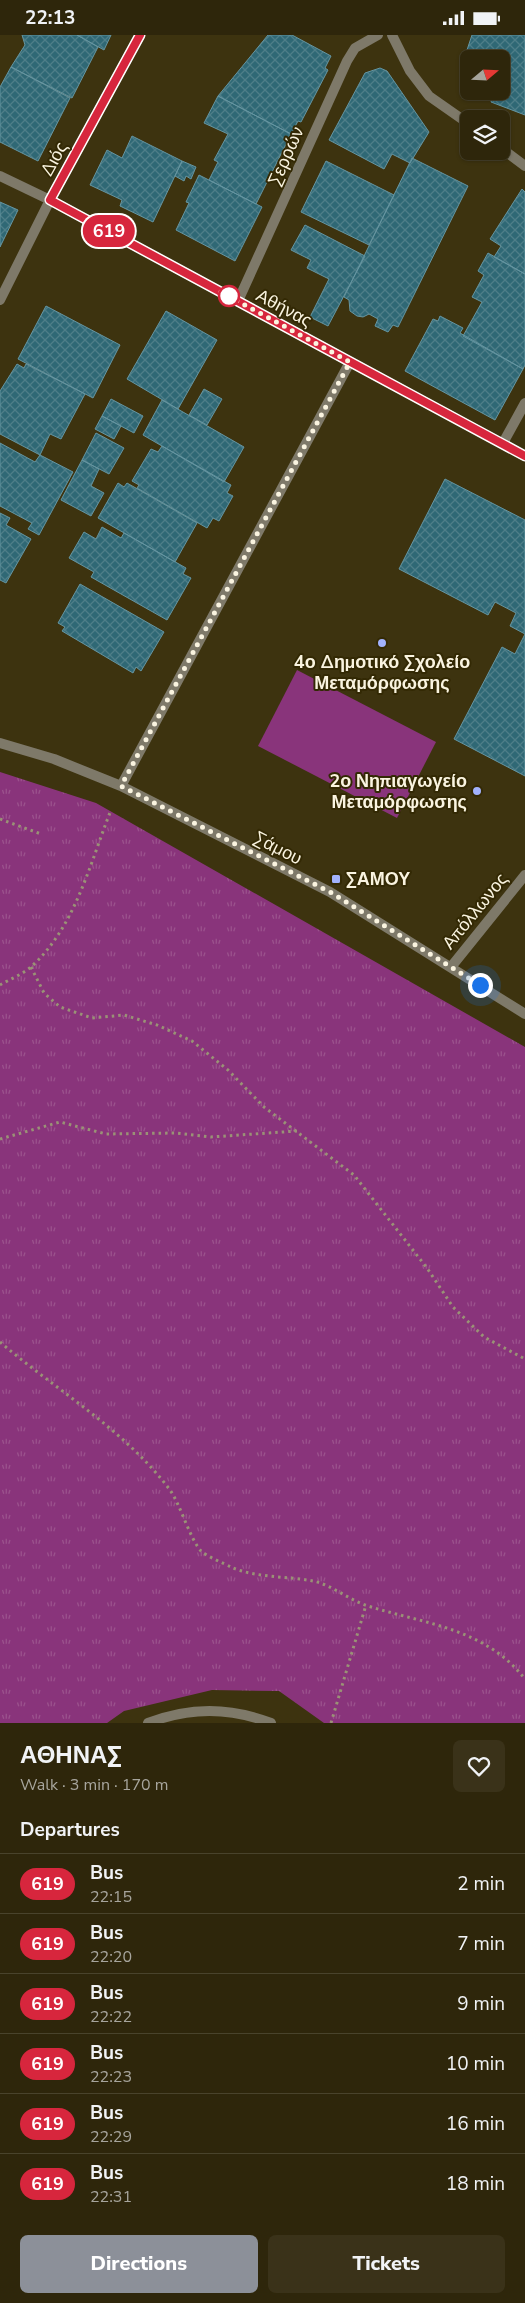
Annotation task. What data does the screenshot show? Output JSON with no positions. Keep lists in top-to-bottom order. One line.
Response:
{"streets":{"street":["Σερρών","Διός","Αθήνας","Σάμου","Απόλλωνος"]},"crossings":[["Σερρών","Αθήνας"],["Διός","Αθήνας"],["Σάμου","Απόλλωνος"]],"places":{"other":["4ο Δημοτικό Σχολείο Μεταμόρφωσης","2ο Νηπιαγωγείο Μεταμόρφωσης"],"transit":["ΣΑΜΟΥ"]},"lines":["bus line 619"],"north":"right","page":{"status":"22:13","on_map":"619","heading":[["ΑΘΗΝΑΣ","Walk · 3 min · 170 m"],"Departures"],"list":[{"mark":"619","name":"Bus","note":"22:15","value":"2 min"},{"mark":"619","name":"Bus","note":"22:20","value":"7 min"},{"mark":"619","name":"Bus","note":"22:22","value":"9 min"},{"mark":"619","name":"Bus","note":"22:23","value":"10 min"},{"mark":"619","name":"Bus","note":"22:29","value":"16 min"},{"mark":"619","name":"Bus","note":"22:31","value":"18 min"}],"buttons":["Directions","Tickets"]}}
